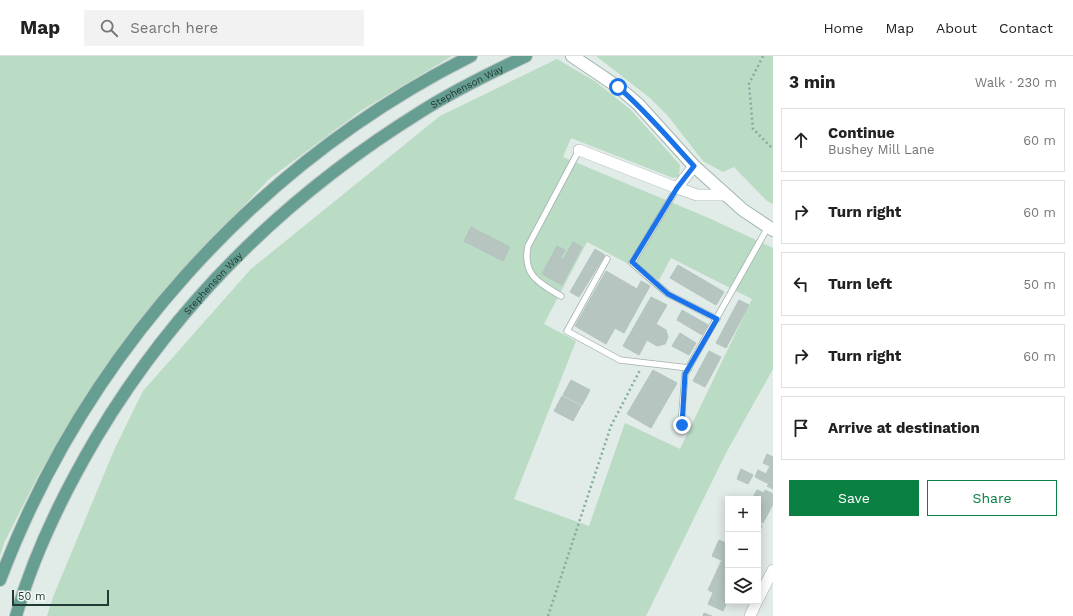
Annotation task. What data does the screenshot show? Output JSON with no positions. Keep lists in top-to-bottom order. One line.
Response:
{"streets":{"main road":["Stephenson Way"]},"scale_bar":"50 m","page":{"header":"Map","search":"Search here","nav":["Home","Map","About","Contact"],"heading":["3 min","Walk · 230 m"],"list":[["Continue","Bushey Mill Lane","60 m"],["Turn right","60 m"],["Turn left","50 m"],["Turn right","60 m"],"Arrive at destination"],"buttons":["Save","Share"],"map_buttons":["+","−"],"scale":"50 m"}}
